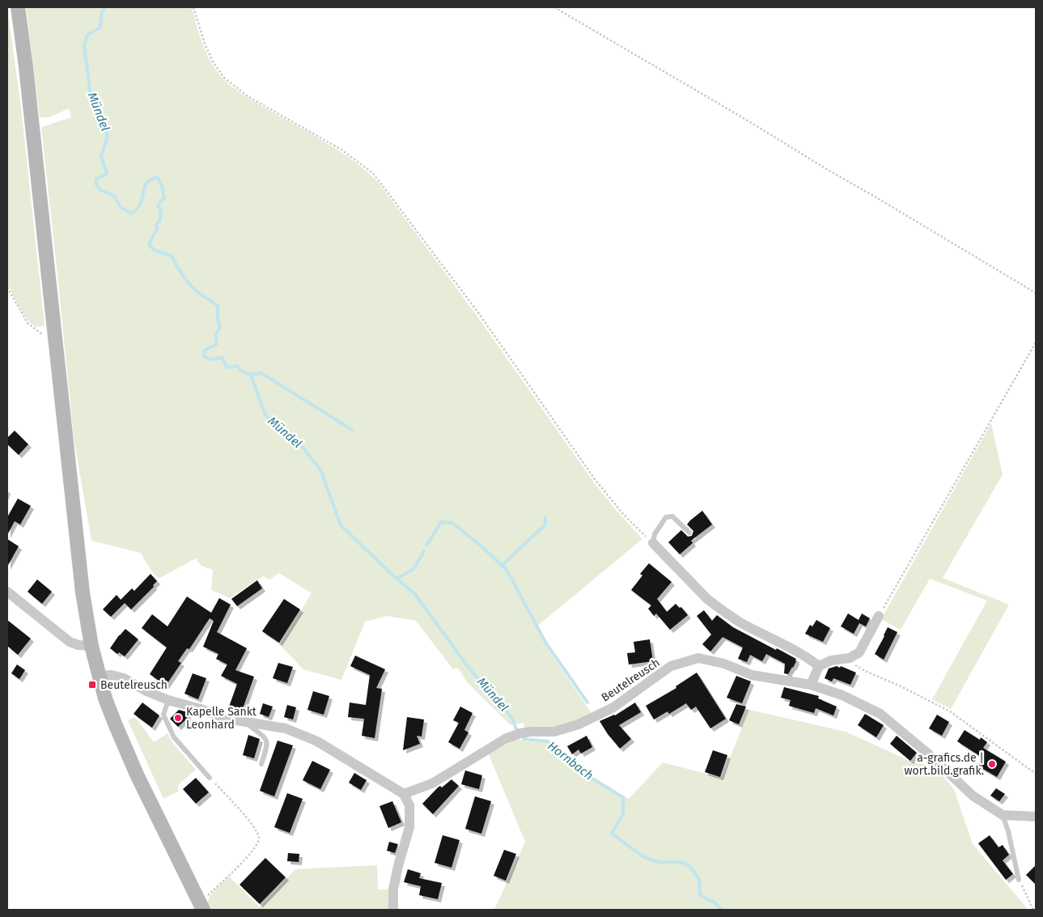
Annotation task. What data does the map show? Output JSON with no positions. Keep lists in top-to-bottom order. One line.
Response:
{"streets":{"street":["Beutelreusch"]},"water":["Mündel","Hornbach"],"places":{"transit":["Beutelreusch"],"other":["Kapelle Sankt Leonhard","a-grafics.de | wort.bild.grafik."]}}
